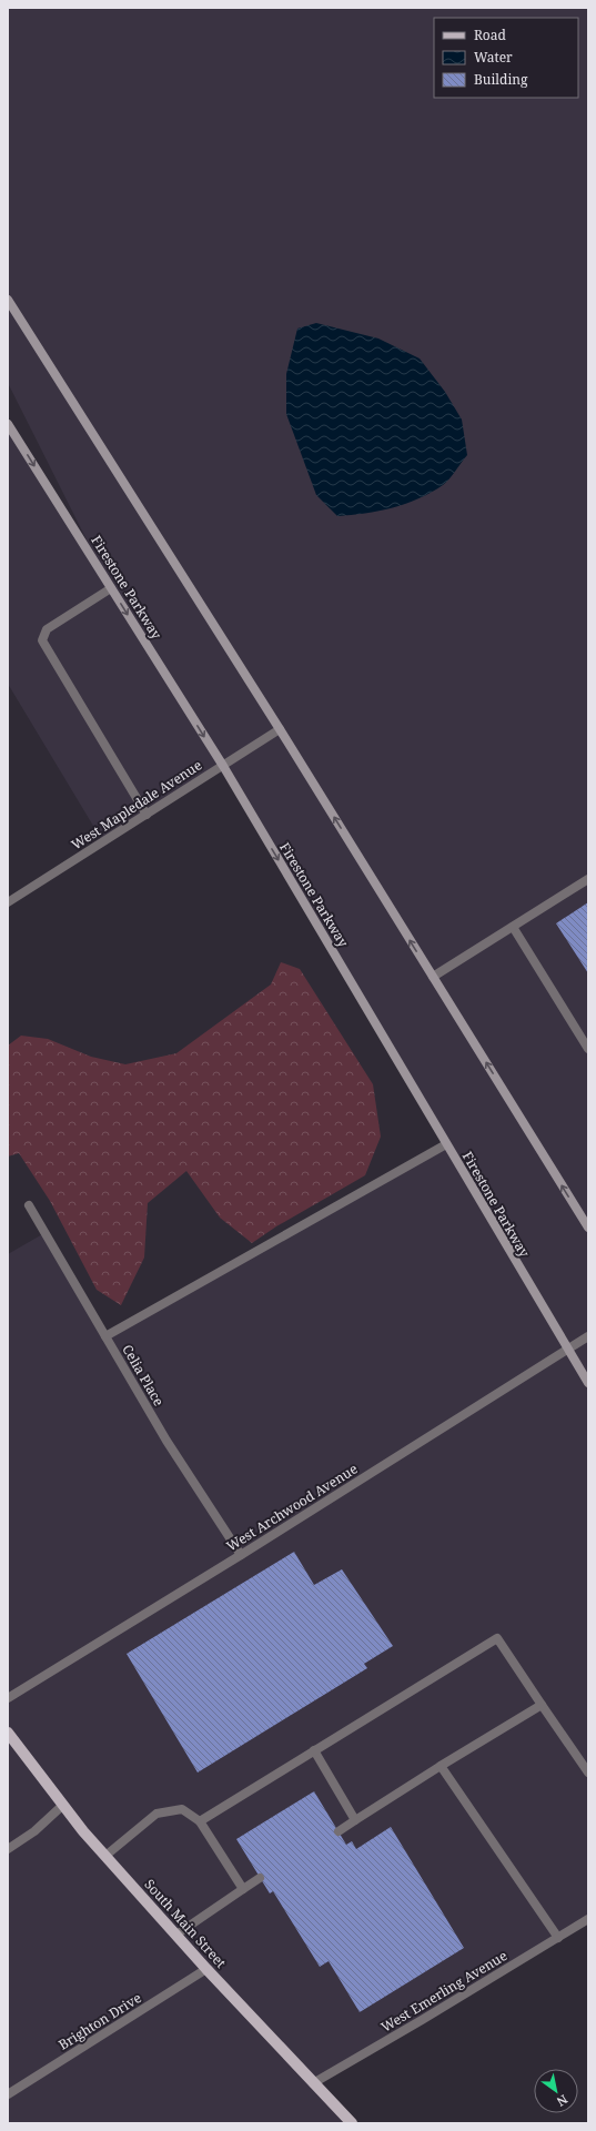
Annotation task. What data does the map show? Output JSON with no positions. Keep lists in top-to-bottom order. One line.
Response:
{"streets":{"main road":["South Main Street"],"street":["Firestone Parkway","West Mapledale Avenue","Celia Place","West Archwood Avenue","West Emerling Avenue","Brighton Drive"]},"crossings":[["Firestone Parkway","West Mapledale Avenue"],["Firestone Parkway","West Archwood Avenue"],["Celia Place","West Archwood Avenue"],["South Main Street","West Emerling Avenue"],["South Main Street","Brighton Drive"]],"legend":["Road","Water","Building"],"north":"bottom right"}
